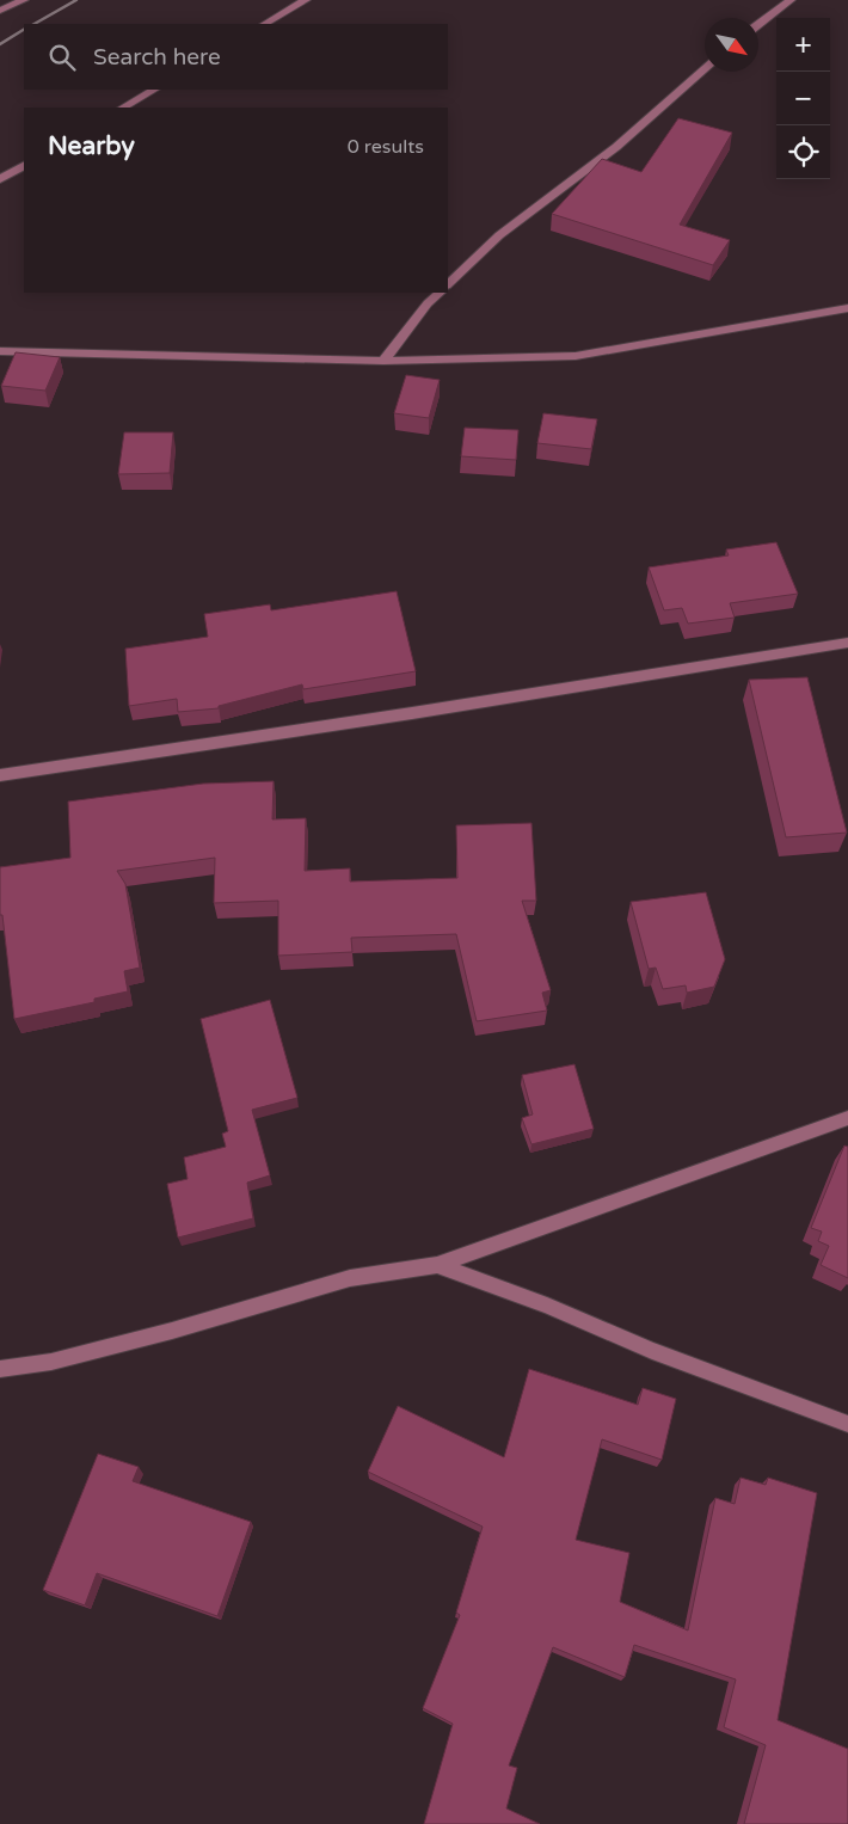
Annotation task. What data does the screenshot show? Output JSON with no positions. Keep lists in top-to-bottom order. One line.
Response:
{"north":"bottom right","page":{"map_buttons":["+","−"],"search":"Search here","heading":["Nearby","0 results"]}}
